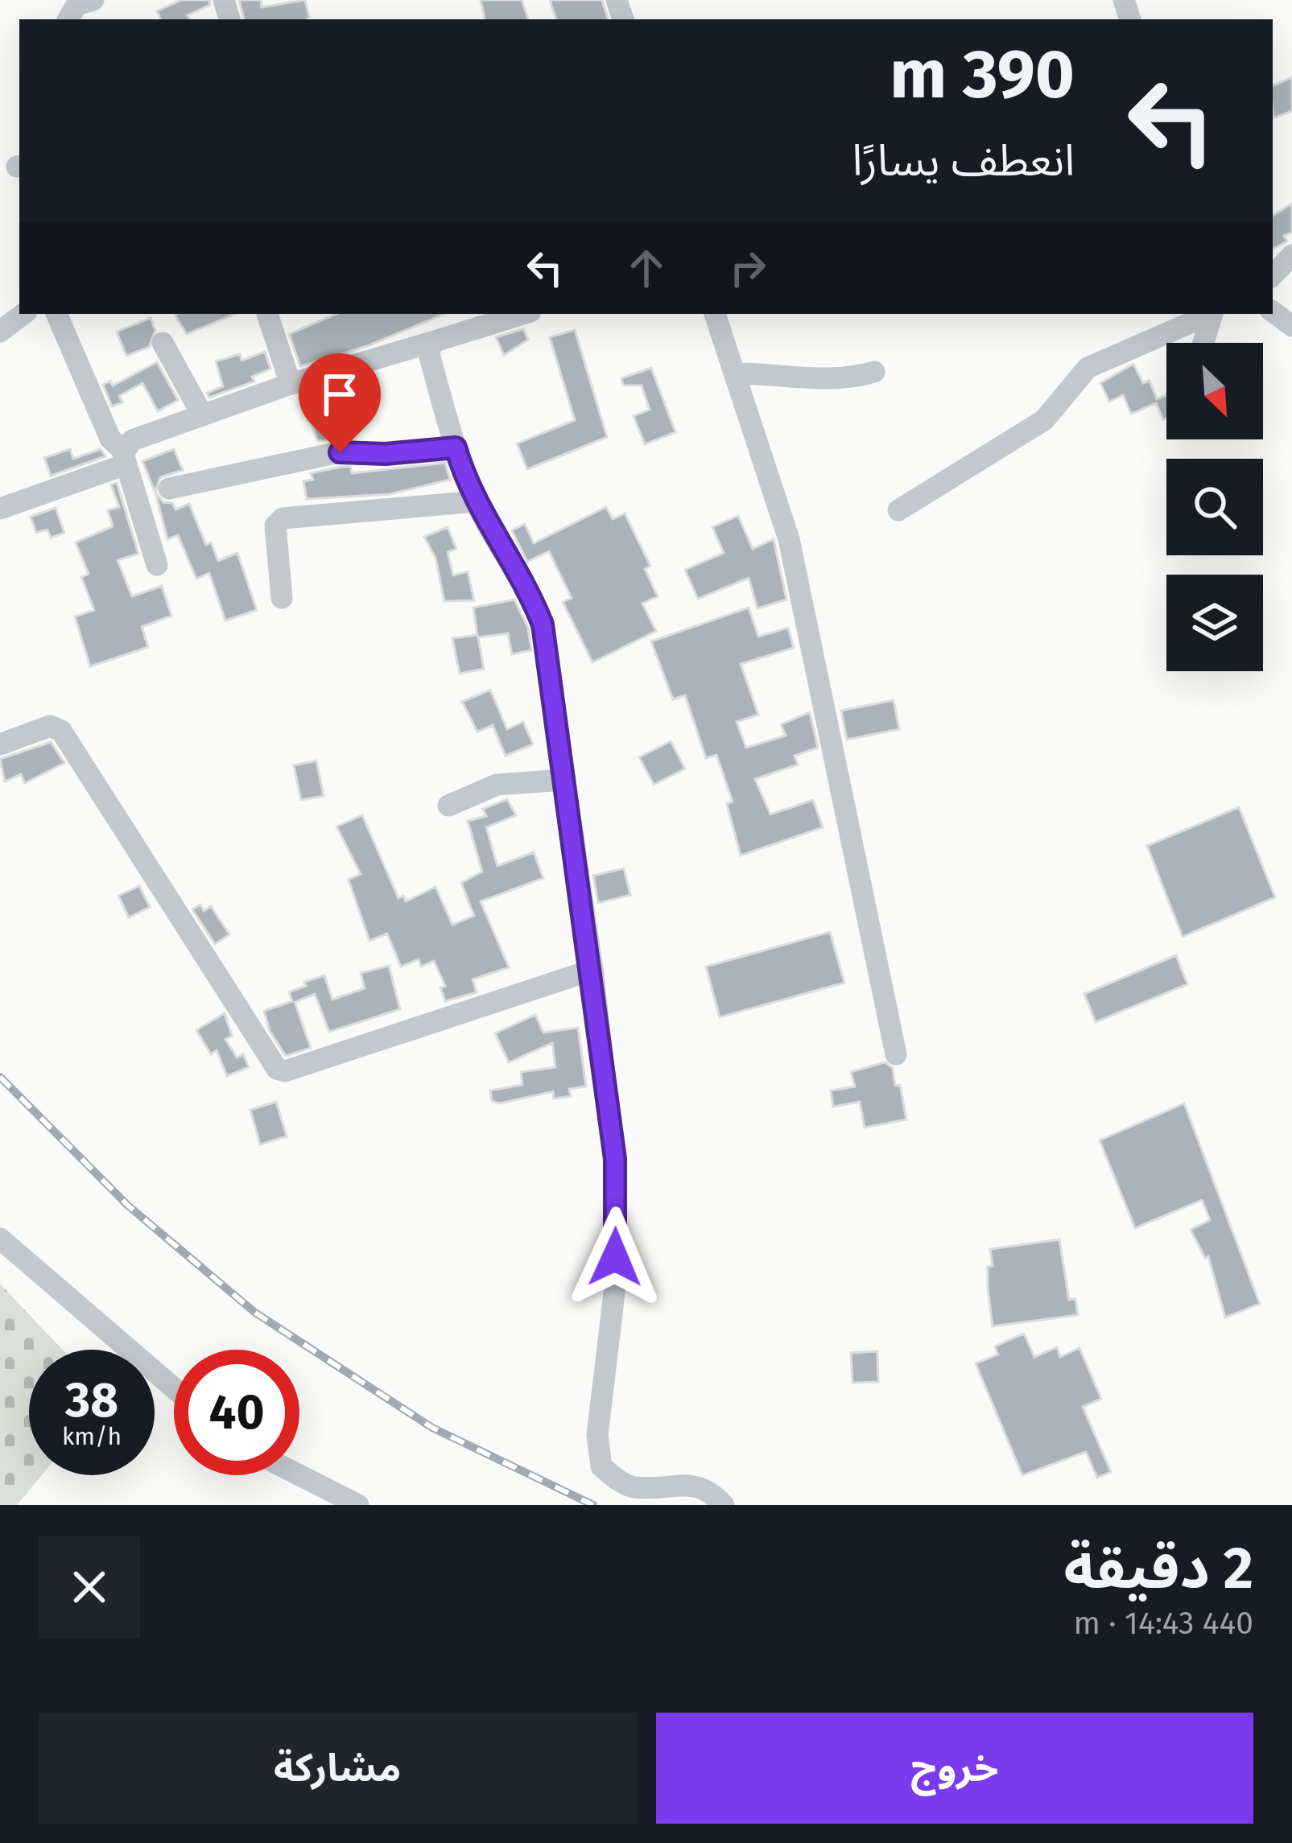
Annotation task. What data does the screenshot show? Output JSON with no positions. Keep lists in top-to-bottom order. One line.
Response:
{"north":"bottom right","page":{"turn":["390 m","انعطف يسارًا"],"speed":"38 km/h","limit":"40","heading":["2 دقيقة","440 m · 14:43"],"buttons":["خروج","مشاركة"]}}
